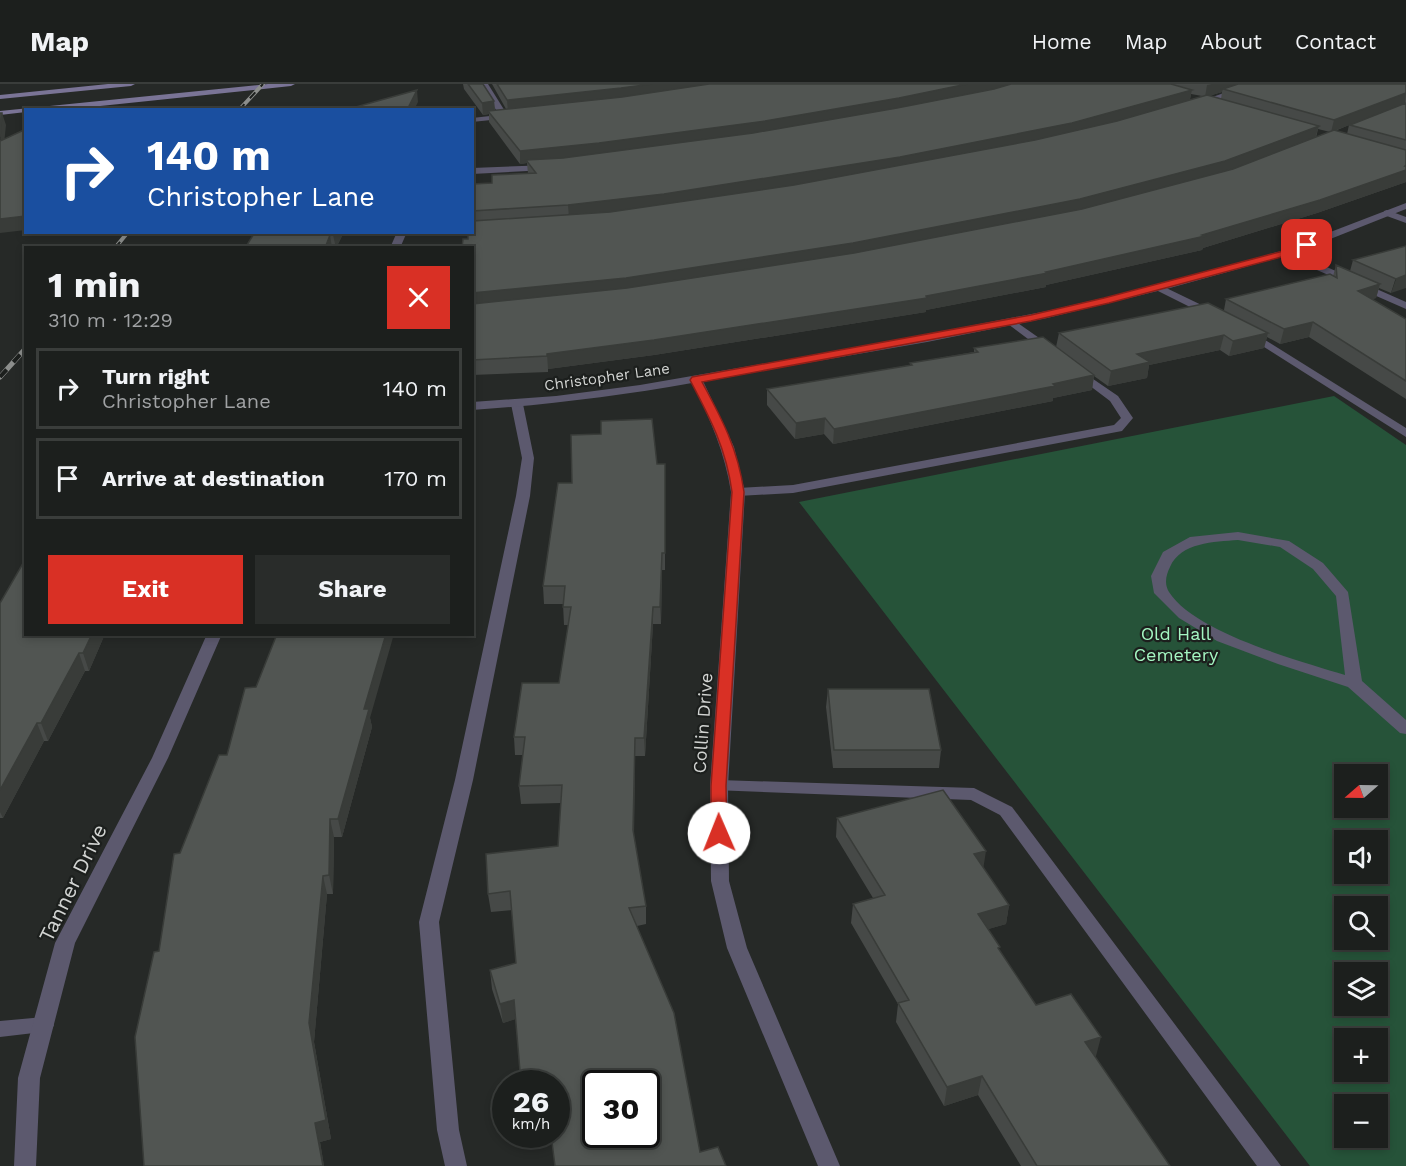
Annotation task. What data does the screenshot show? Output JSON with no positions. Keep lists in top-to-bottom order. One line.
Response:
{"streets":{"street":["Christopher Lane","Collin Drive","Tanner Drive"]},"crossings":[["Christopher Lane","Collin Drive"]],"parks":["Old Hall Cemetery"],"north":"left","page":{"header":"Map","nav":["Home","Map","About","Contact"],"turn":["140 m","Christopher Lane"],"heading":["1 min","310 m · 12:29"],"list":[{"name":"Turn right","note":"Christopher Lane","value":"140 m"},{"name":"Arrive at destination","value":"170 m"}],"buttons":["Exit","Share"],"map_buttons":["+","−"],"speed":"26 km/h","limit":"30"}}
